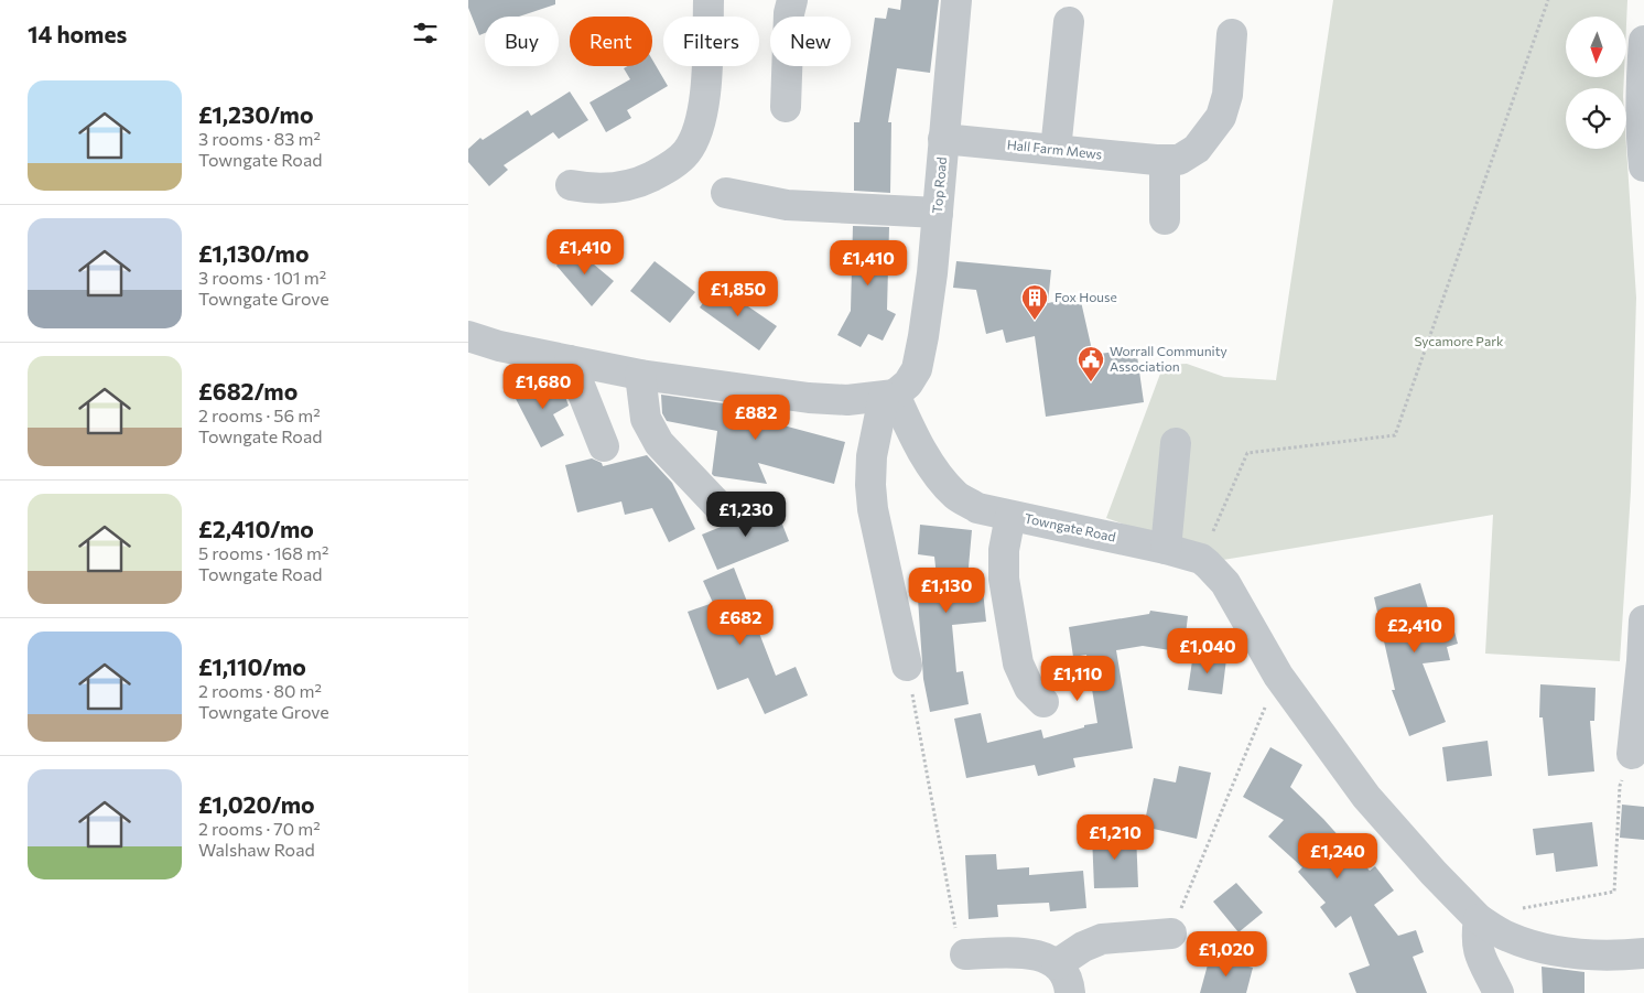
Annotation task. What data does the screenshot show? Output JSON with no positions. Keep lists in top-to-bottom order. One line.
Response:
{"streets":{"street":["Hall Farm Mews","Top Road","Towngate Road"]},"crossings":[["Hall Farm Mews","Top Road"],["Top Road","Towngate Road"]],"parks":["Sycamore Park"],"places":{"building":["Fox House"],"public building":["Worrall Community Association"]},"north":"bottom","page":{"heading":"14 homes","chip":["Buy","Rent","Filters","New"],"list":[{"name":"£1,230/mo","note":"3 rooms · 83 m² · Towngate Road"},{"name":"£1,130/mo","note":"3 rooms · 101 m² · Towngate Grove"},{"name":"£682/mo","note":"2 rooms · 56 m² · Towngate Road"},{"name":"£2,410/mo","note":"5 rooms · 168 m² · Towngate Road"},{"name":"£1,110/mo","note":"2 rooms · 80 m² · Towngate Grove"},{"name":"£1,020/mo","note":"2 rooms · 70 m² · Walshaw Road"}],"price":["£1,410","£1,410","£1,850","£1,680","£882","£1,230","£1,130","£682","£2,410","£1,040","£1,110","£1,210","£1,240","£1,020"]}}
